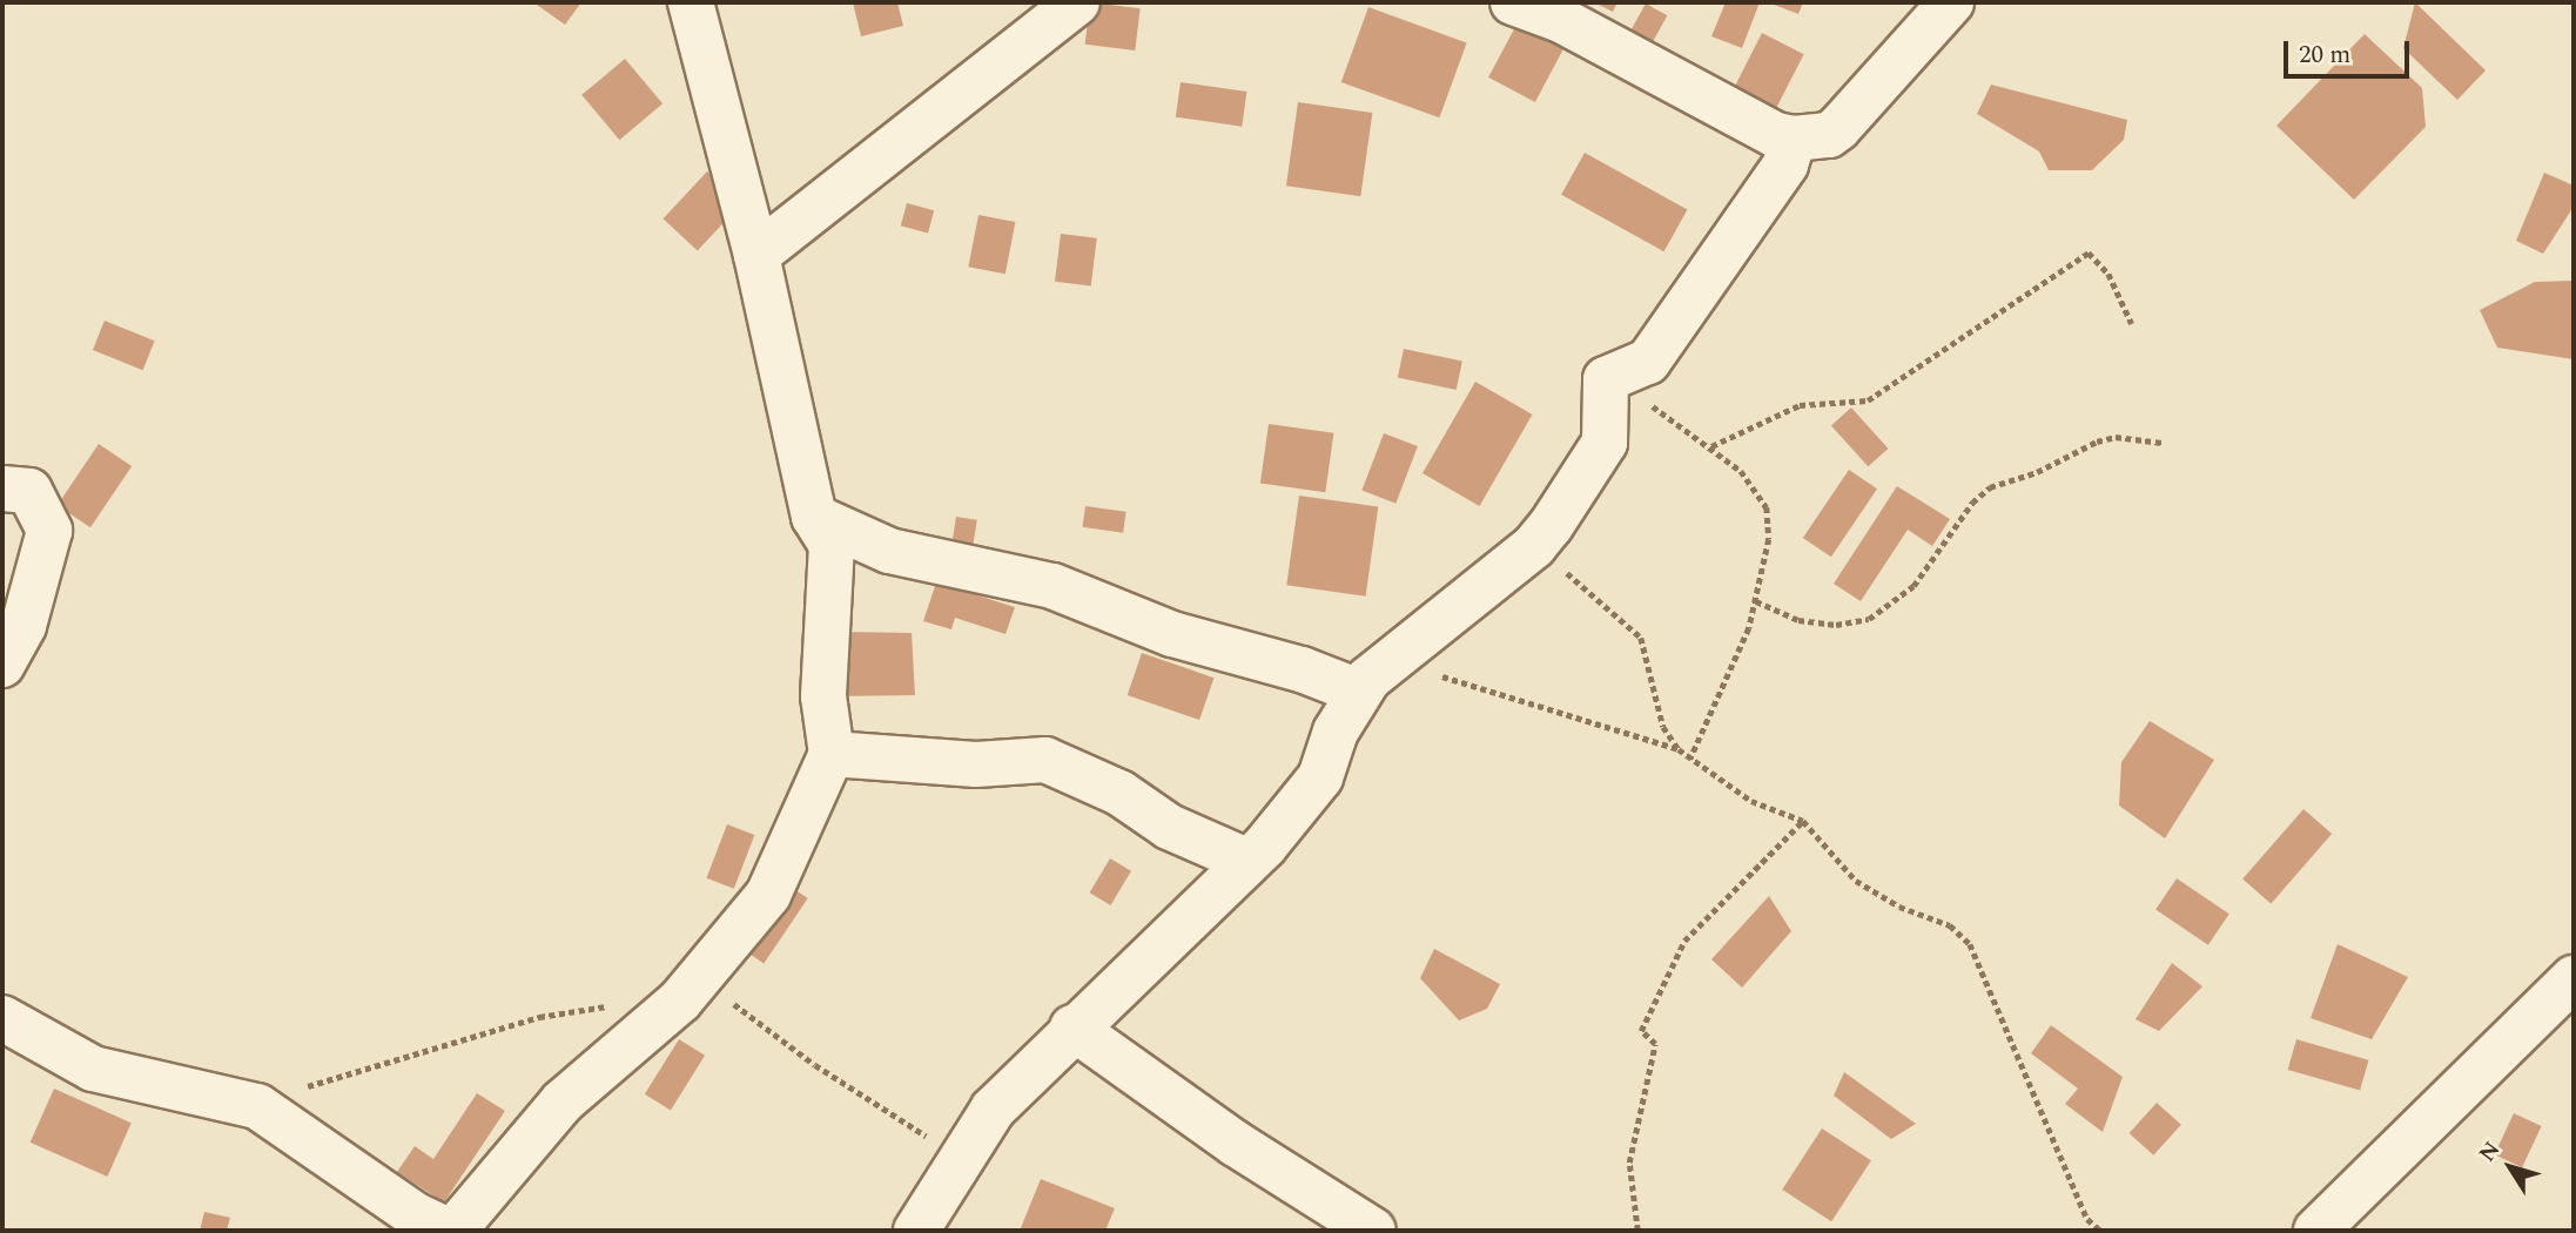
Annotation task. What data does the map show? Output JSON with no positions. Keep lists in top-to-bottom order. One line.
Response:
{"scale_bar":"20 m","north":"top left"}
